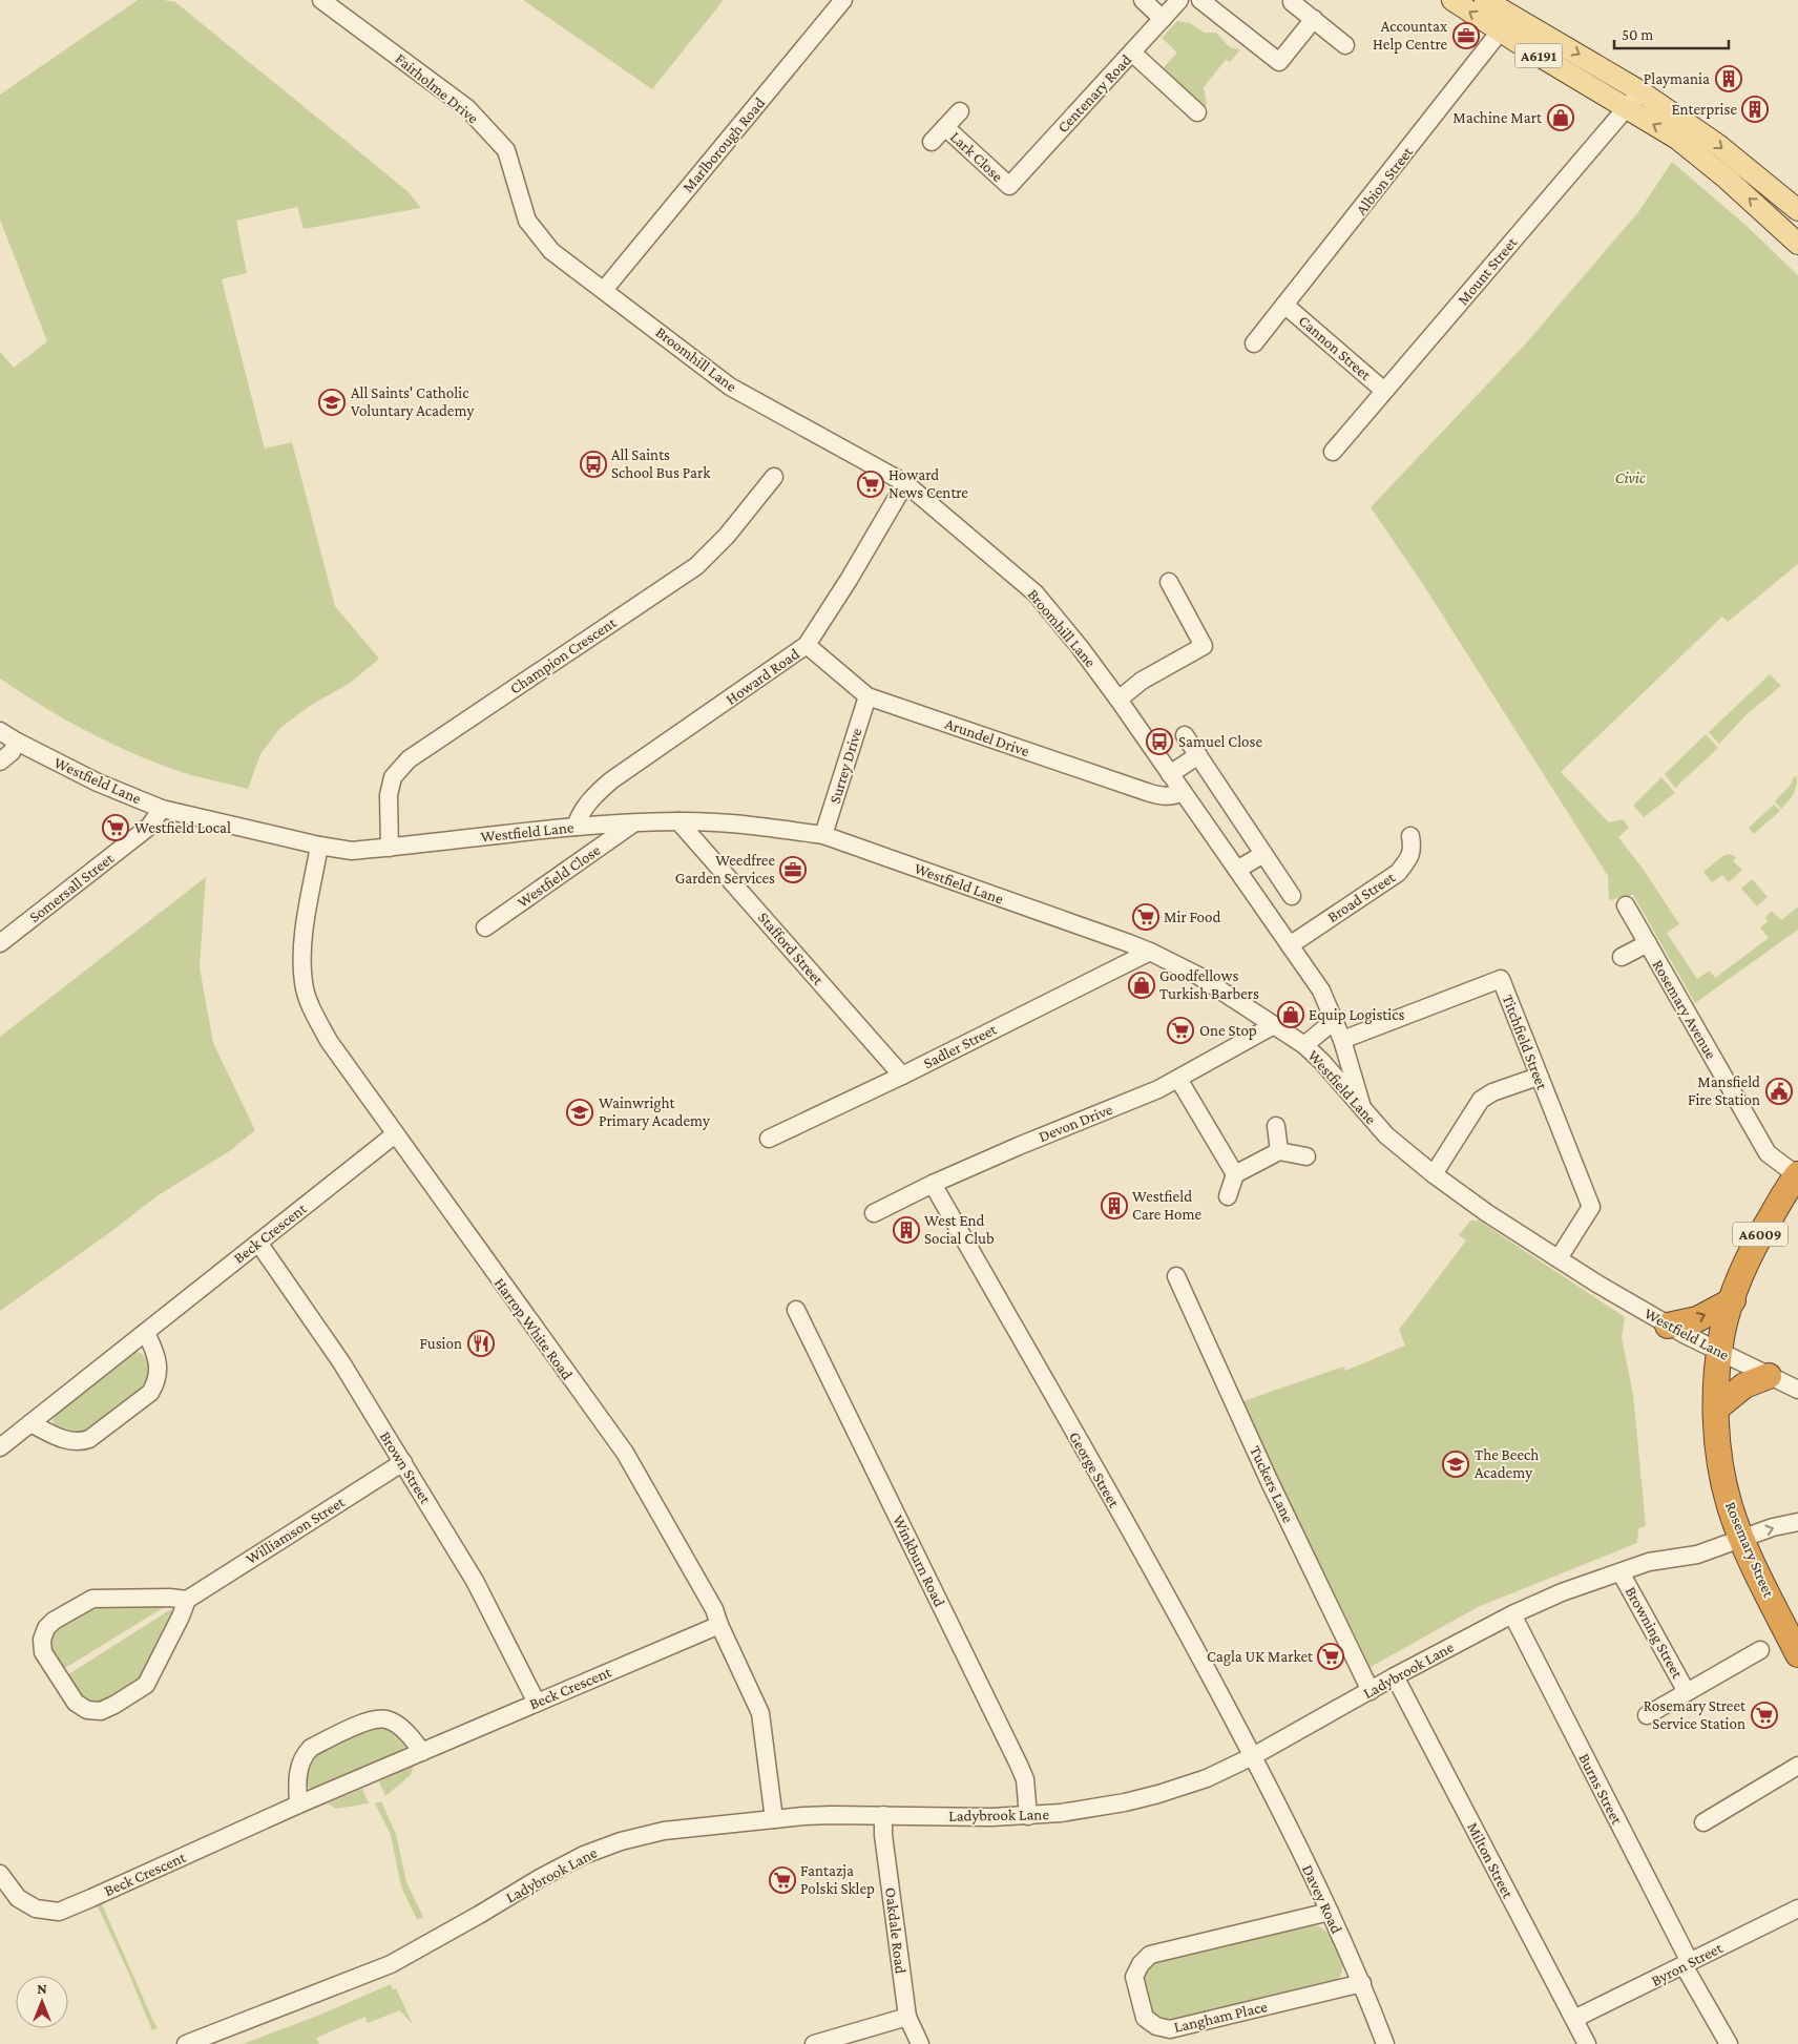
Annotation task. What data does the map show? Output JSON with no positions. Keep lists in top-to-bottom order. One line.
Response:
{"streets":{"highway":["A6009","Rosemary Street"],"main road":["A6191"],"street":["Fairholme Drive","Centenary Road","Marlborough Road","Lark Close","Albion Street","Mount Street","Cannon Street","Broomhill Lane","Champion Crescent","Howard Road","Arundel Drive","Surrey Drive","Westfield Lane","Westfield Close","Somersall Street","Broad Street","Stafford Street","Rosemary Avenue","Titchfield Street","Sadler Street","Devon Drive","Beck Crescent","Harrop White Road","Brown Street","George Street","Tuckers Lane","Williamson Street","Winkburn Road","Browning Street","Ladybrook Lane","Burns Street","Milton Street","Davey Road","Oakdale Road","Byron Street","Langham Place"]},"crossings":[["A6191","Albion Street"],["A6191","Mount Street"],["Fairholme Drive","Marlborough Road"],["Fairholme Drive","Broomhill Lane"],["Centenary Road","Lark Close"],["Marlborough Road","Broomhill Lane"],["Albion Street","Cannon Street"],["Mount Street","Cannon Street"],["Broomhill Lane","Howard Road"],["Broomhill Lane","Arundel Drive"],["Broomhill Lane","Westfield Lane"],["Broomhill Lane","Broad Street"],["Broomhill Lane","Titchfield Street"],["Champion Crescent","Westfield Lane"],["Howard Road","Arundel Drive"],["Howard Road","Westfield Lane"],["Arundel Drive","Surrey Drive"],["Surrey Drive","Westfield Lane"],["Westfield Lane","Westfield Close"],["Westfield Lane","Somersall Street"],["Westfield Lane","Stafford Street"],["Westfield Lane","Titchfield Street"],["Westfield Lane","Sadler Street"],["Westfield Lane","Devon Drive"],["Westfield Lane","Harrop White Road"],["Westfield Lane","Rosemary Street"],["Stafford Street","Sadler Street"],["Rosemary Avenue","Rosemary Street"],["Devon Drive","George Street"],["Beck Crescent","Harrop White Road"],["Beck Crescent","Brown Street"],["Harrop White Road","Ladybrook Lane"],["Brown Street","Williamson Street"],["George Street","Ladybrook Lane"],["George Street","Davey Road"],["Tuckers Lane","Ladybrook Lane"],["Rosemary Street","Ladybrook Lane"],["Winkburn Road","Ladybrook Lane"],["Browning Street","Ladybrook Lane"],["Ladybrook Lane","Burns Street"],["Ladybrook Lane","Milton Street"],["Ladybrook Lane","Davey Road"],["Ladybrook Lane","Oakdale Road"],["Burns Street","Byron Street"],["Milton Street","Byron Street"],["Davey Road","Langham Place"]],"parks":["Civic"],"places":{"office":["Accountax Help Centre","Weedfree Garden Services"],"building":["Playmania","Enterprise","Westfield Care Home","West End Social Club"],"shop":["Machine Mart","Goodfellows Turkish Barbers","Equip Logistics"],"school or university":["All Saints' Catholic Voluntary Academy","Wainwright Primary Academy","The Beech Academy"],"bus stop":["All Saints School Bus Park","Samuel Close"],"supermarket":["Howard News Centre","Westfield Local","Mir Food","One Stop","Cagla UK Market","Rosemary Street Service Station","Fantazja Polski Sklep"],"public building":["Mansfield Fire Station"],"restaurant":["Fusion"]},"scale_bar":"50 m","north":"top"}
